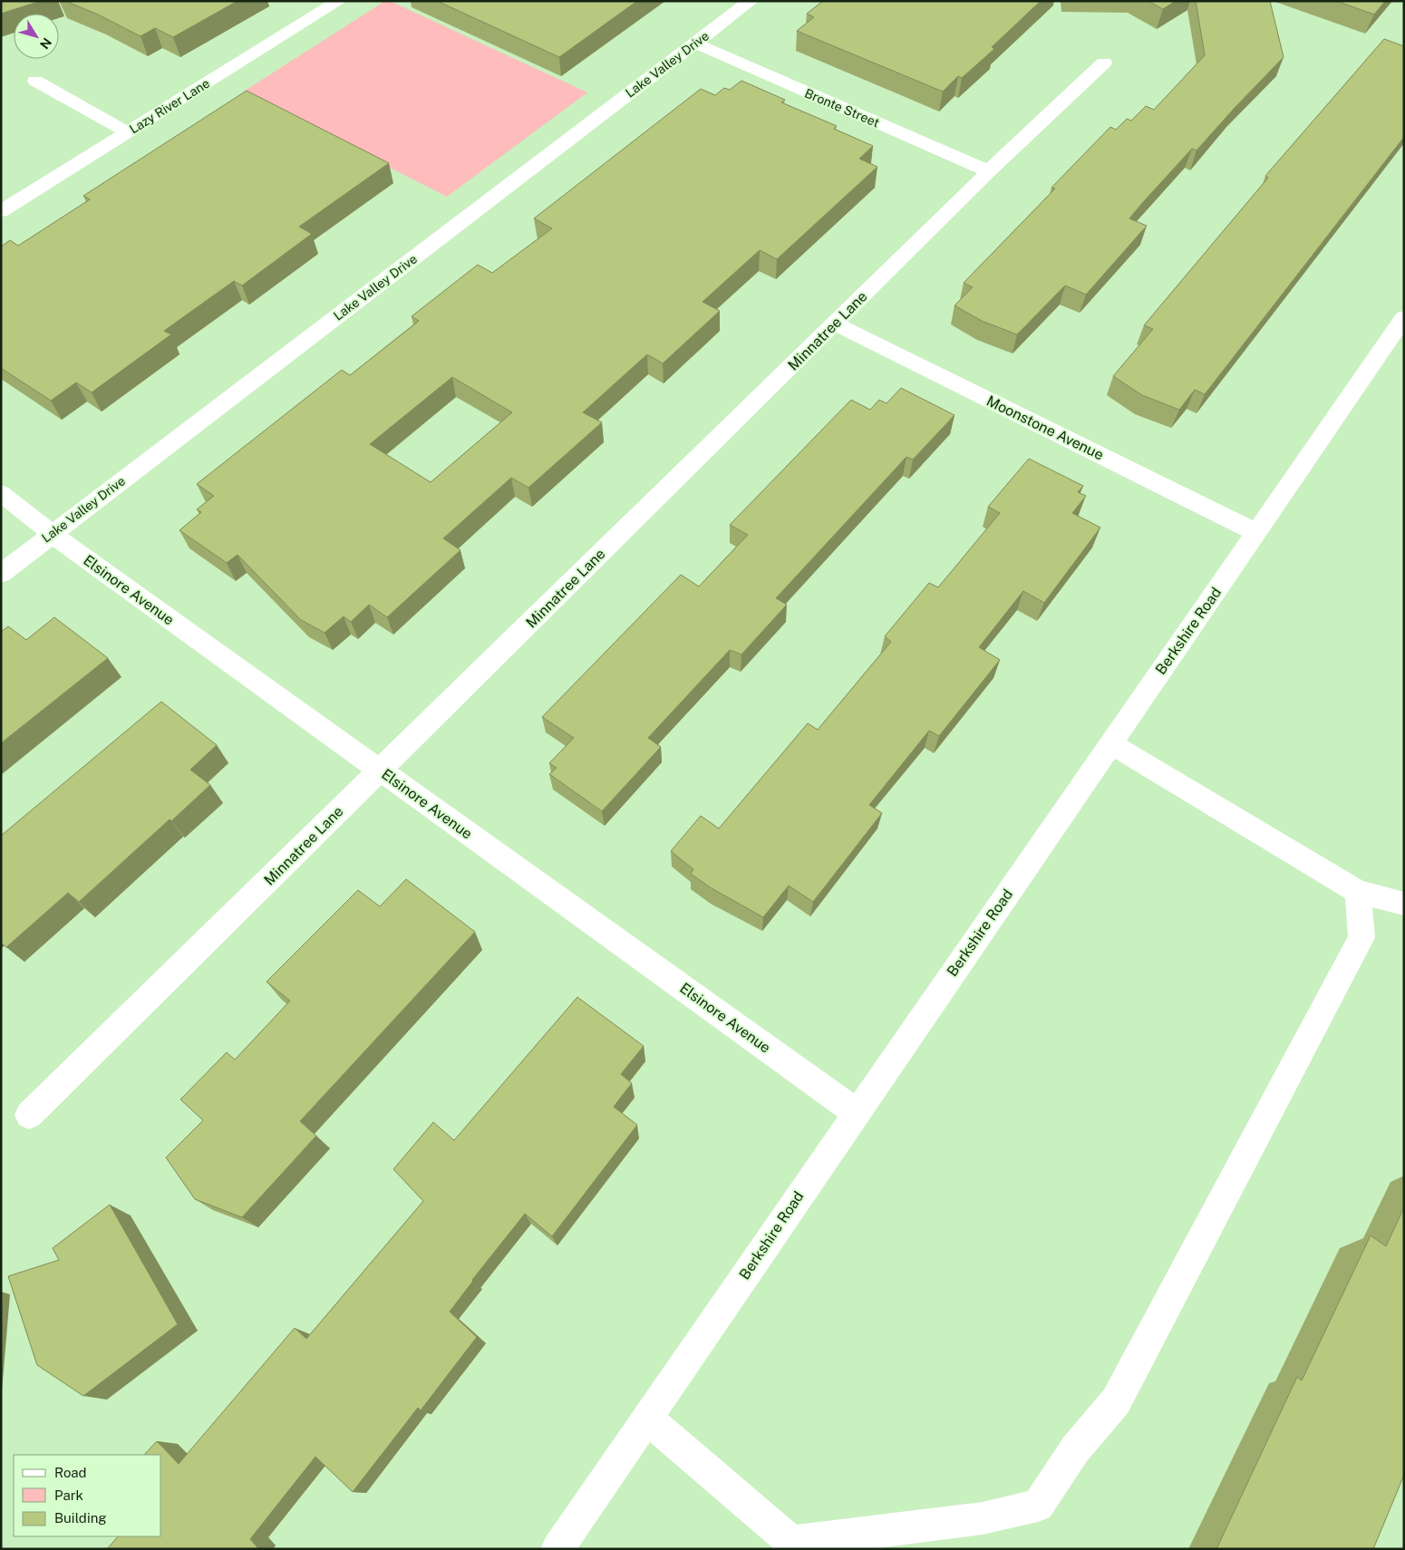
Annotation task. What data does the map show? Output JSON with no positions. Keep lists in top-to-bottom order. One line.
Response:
{"streets":{"street":["Lake Valley Drive","Lazy River Lane","Bronte Street","Minnatree Lane","Moonstone Avenue","Elsinore Avenue","Berkshire Road"]},"crossings":[["Lake Valley Drive","Bronte Street"],["Lake Valley Drive","Elsinore Avenue"],["Bronte Street","Minnatree Lane"],["Minnatree Lane","Moonstone Avenue"],["Minnatree Lane","Elsinore Avenue"],["Moonstone Avenue","Berkshire Road"],["Elsinore Avenue","Berkshire Road"]],"legend":["Road","Park","Building"],"north":"bottom right"}
